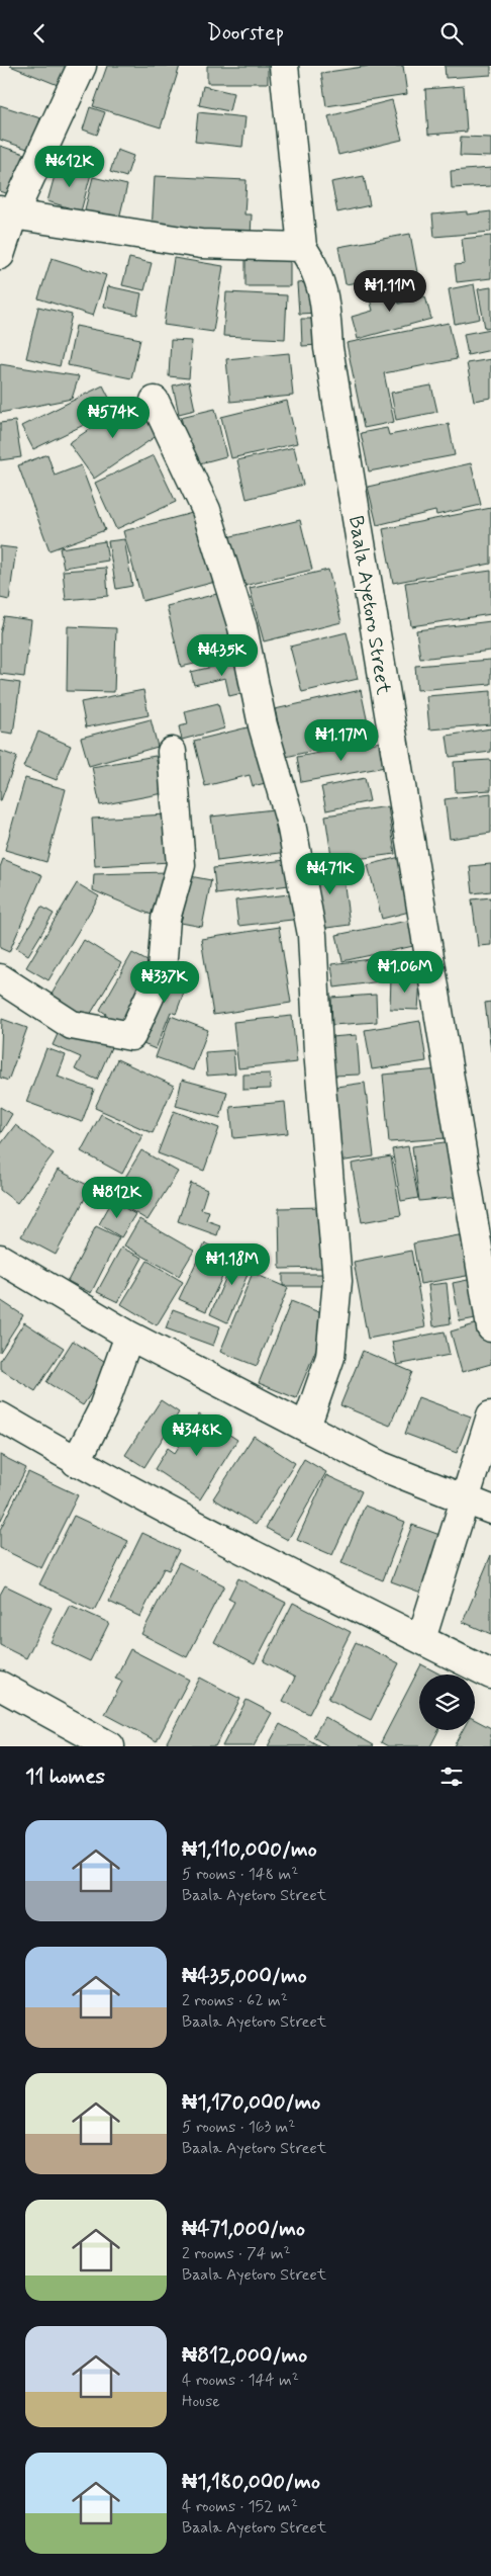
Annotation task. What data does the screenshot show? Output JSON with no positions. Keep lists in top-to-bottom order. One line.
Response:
{"streets":{"street":["Baala Ayetoro Street"]},"page":{"header":"Doorstep","price":["₦612K","₦1.11M","₦574K","₦435K","₦1.17M","₦471K","₦1.06M","₦337K","₦812K","₦1.18M","₦348K"],"heading":"11 homes","list":[{"name":"₦1,110,000/mo","note":"5 rooms · 148 m² · Baala Ayetoro Street"},{"name":"₦435,000/mo","note":"2 rooms · 62 m² · Baala Ayetoro Street"},{"name":"₦1,170,000/mo","note":"5 rooms · 163 m² · Baala Ayetoro Street"},{"name":"₦471,000/mo","note":"2 rooms · 74 m² · Baala Ayetoro Street"},{"name":"₦812,000/mo","note":"4 rooms · 144 m² · House"},{"name":"₦1,180,000/mo","note":"4 rooms · 152 m² · Baala Ayetoro Street"}]}}
